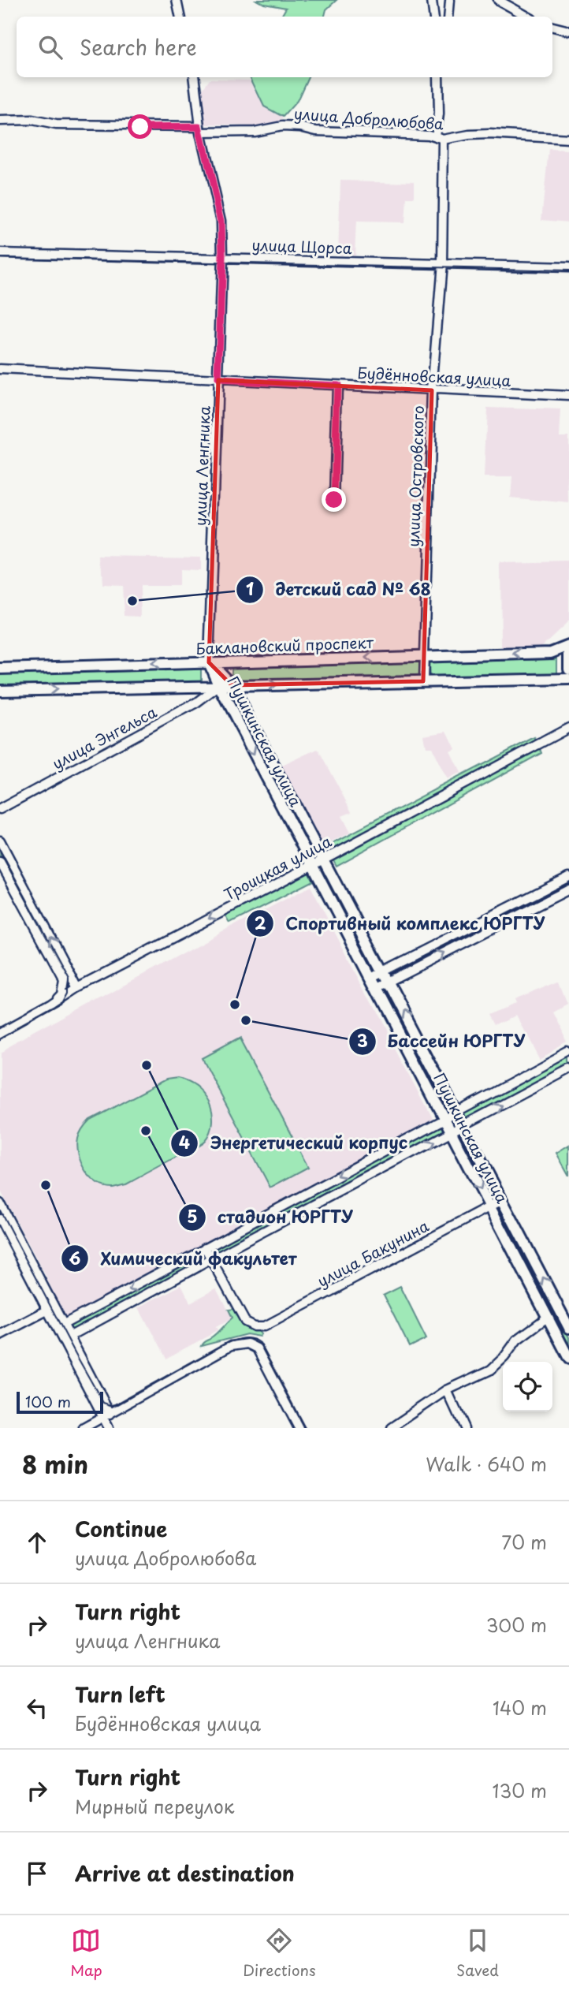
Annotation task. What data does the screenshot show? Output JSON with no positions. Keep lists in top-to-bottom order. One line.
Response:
{"streets":{"main road":["Баклановский проспект","Пушкинская улица"],"street":["улица Добролюбова","улица Щорса","Будённовская улица","улица Ленгника","улица Островского","улица Энгельса","Троицкая улица","улица Бакунина"]},"crossings":[["улица Добролюбова","улица Ленгника"],["улица Добролюбова","улица Островского"],["улица Щорса","улица Ленгника"],["улица Щорса","улица Островского"],["Будённовская улица","улица Ленгника"],["Будённовская улица","улица Островского"],["улица Ленгника","Баклановский проспект"],["улица Ленгника","Пушкинская улица"],["улица Островского","Баклановский проспект"],["Баклановский проспект","Пушкинская улица"],["улица Энгельса","Пушкинская улица"],["Пушкинская улица","Троицкая улица"],["Пушкинская улица","улица Бакунина"]],"one_way":["Троицкая улица"],"places":["детский сад № 68","Спортивный комплекс ЮРГТУ","Бассейн ЮРГТУ","Энергетический корпус","стадион ЮРГТУ","Химический факультет"],"scale_bar":"100 m","page":{"search":"Search here","scale":"100 m","heading":["8 min","Walk · 640 m"],"list":[["Continue","улица Добролюбова","70 m"],["Turn right","улица Ленгника","300 m"],["Turn left","Будённовская улица","140 m"],["Turn right","Мирный переулок","130 m"],"Arrive at destination"],"nav":["Map","Directions","Saved"]}}
